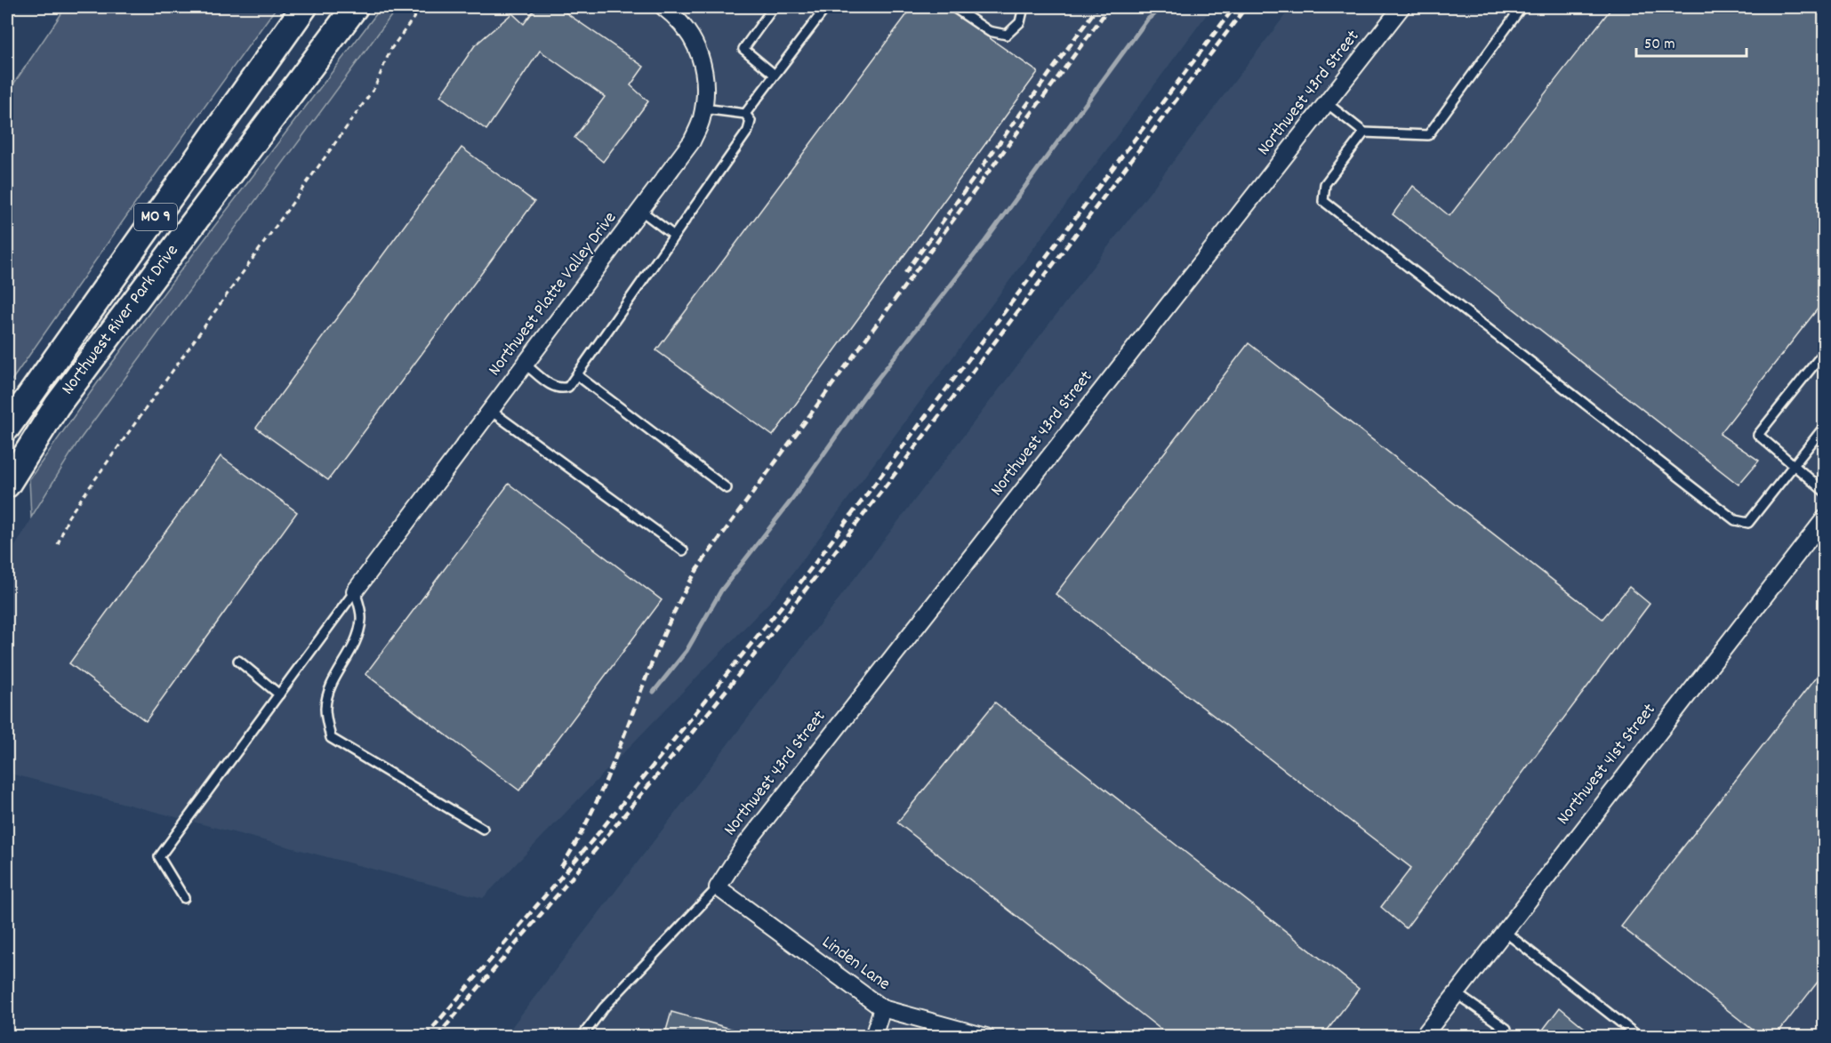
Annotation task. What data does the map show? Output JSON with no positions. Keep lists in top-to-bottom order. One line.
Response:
{"streets":{"main road":["MO 9","Northwest River Park Drive"],"street":["Northwest 43rd Street","Northwest Platte Valley Drive","Northwest 41st Street","Linden Lane"]},"crossings":[["Northwest 43rd Street","Linden Lane"]],"scale_bar":"50 m"}
